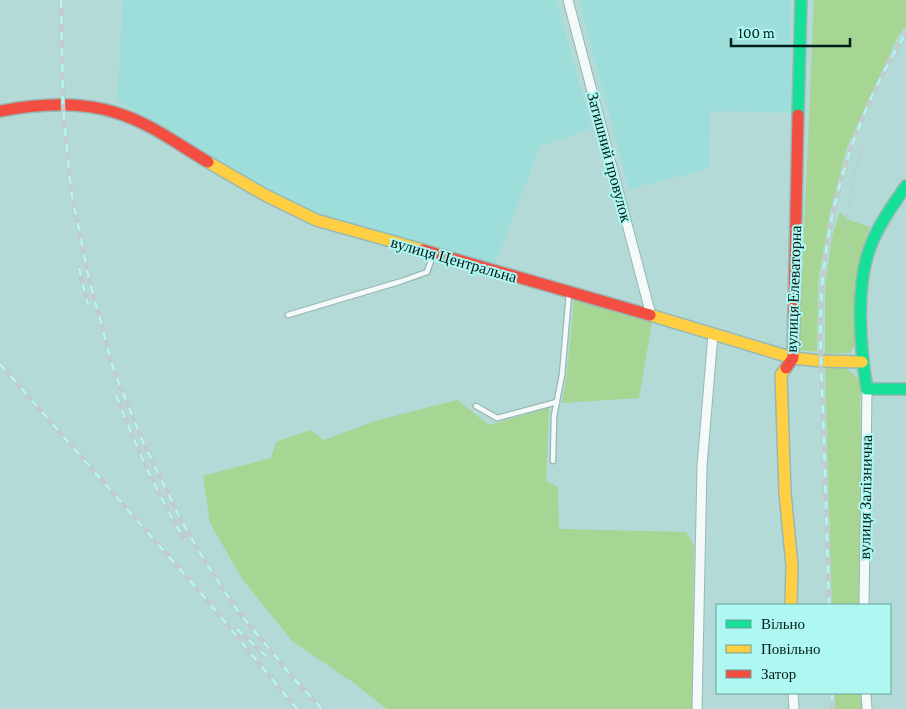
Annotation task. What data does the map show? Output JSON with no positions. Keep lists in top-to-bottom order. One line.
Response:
{"streets":{"main road":["вулиця Центральна","вулиця Елеваторна"],"street":["Затишний провулок","вулиця Залізнична"]},"crossings":[["Затишний провулок","вулиця Центральна"],["вулиця Центральна","вулиця Елеваторна"]],"legend":["Вільно","Повільно","Затор"],"scale_bar":"100 m"}
